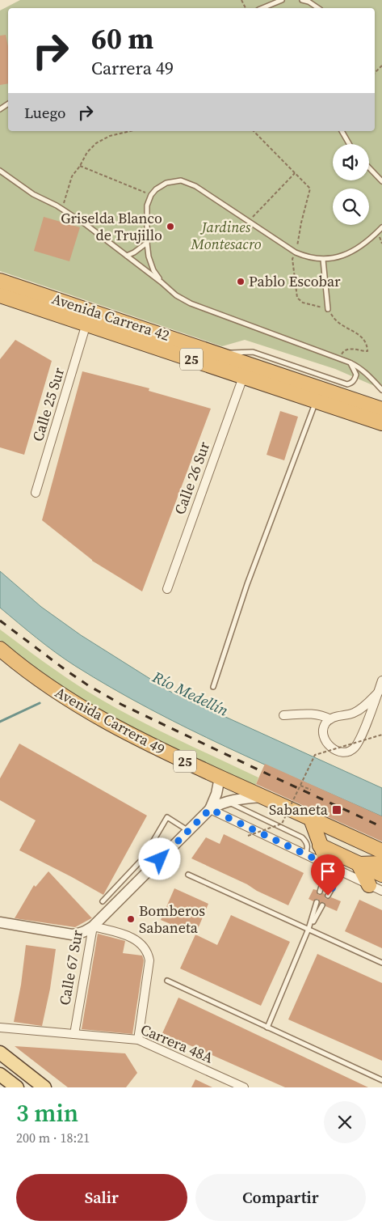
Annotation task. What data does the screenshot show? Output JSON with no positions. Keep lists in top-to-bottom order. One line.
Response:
{"streets":{"highway":["Avenida Carrera 42","25","Avenida Carrera 49"],"street":["Calle 25 Sur","Calle 26 Sur","Calle 67 Sur","Carrera 48A"]},"crossings":[["Avenida Carrera 42","Calle 25 Sur"],["Avenida Carrera 42","Calle 26 Sur"],["Avenida Carrera 49","Calle 67 Sur"],["Calle 67 Sur","Carrera 48A"]],"water":["Río Medellín"],"parks":["Jardines Montesacro"],"places":{"other":["Griselda Blanco de Trujillo","Pablo Escobar","Bomberos Sabaneta"],"transit":["Sabaneta"]},"page":{"turn":["60 m","Carrera 49"],"then":"Luego","heading":["3 min","200 m · 18:21"],"buttons":["Salir","Compartir"]}}
